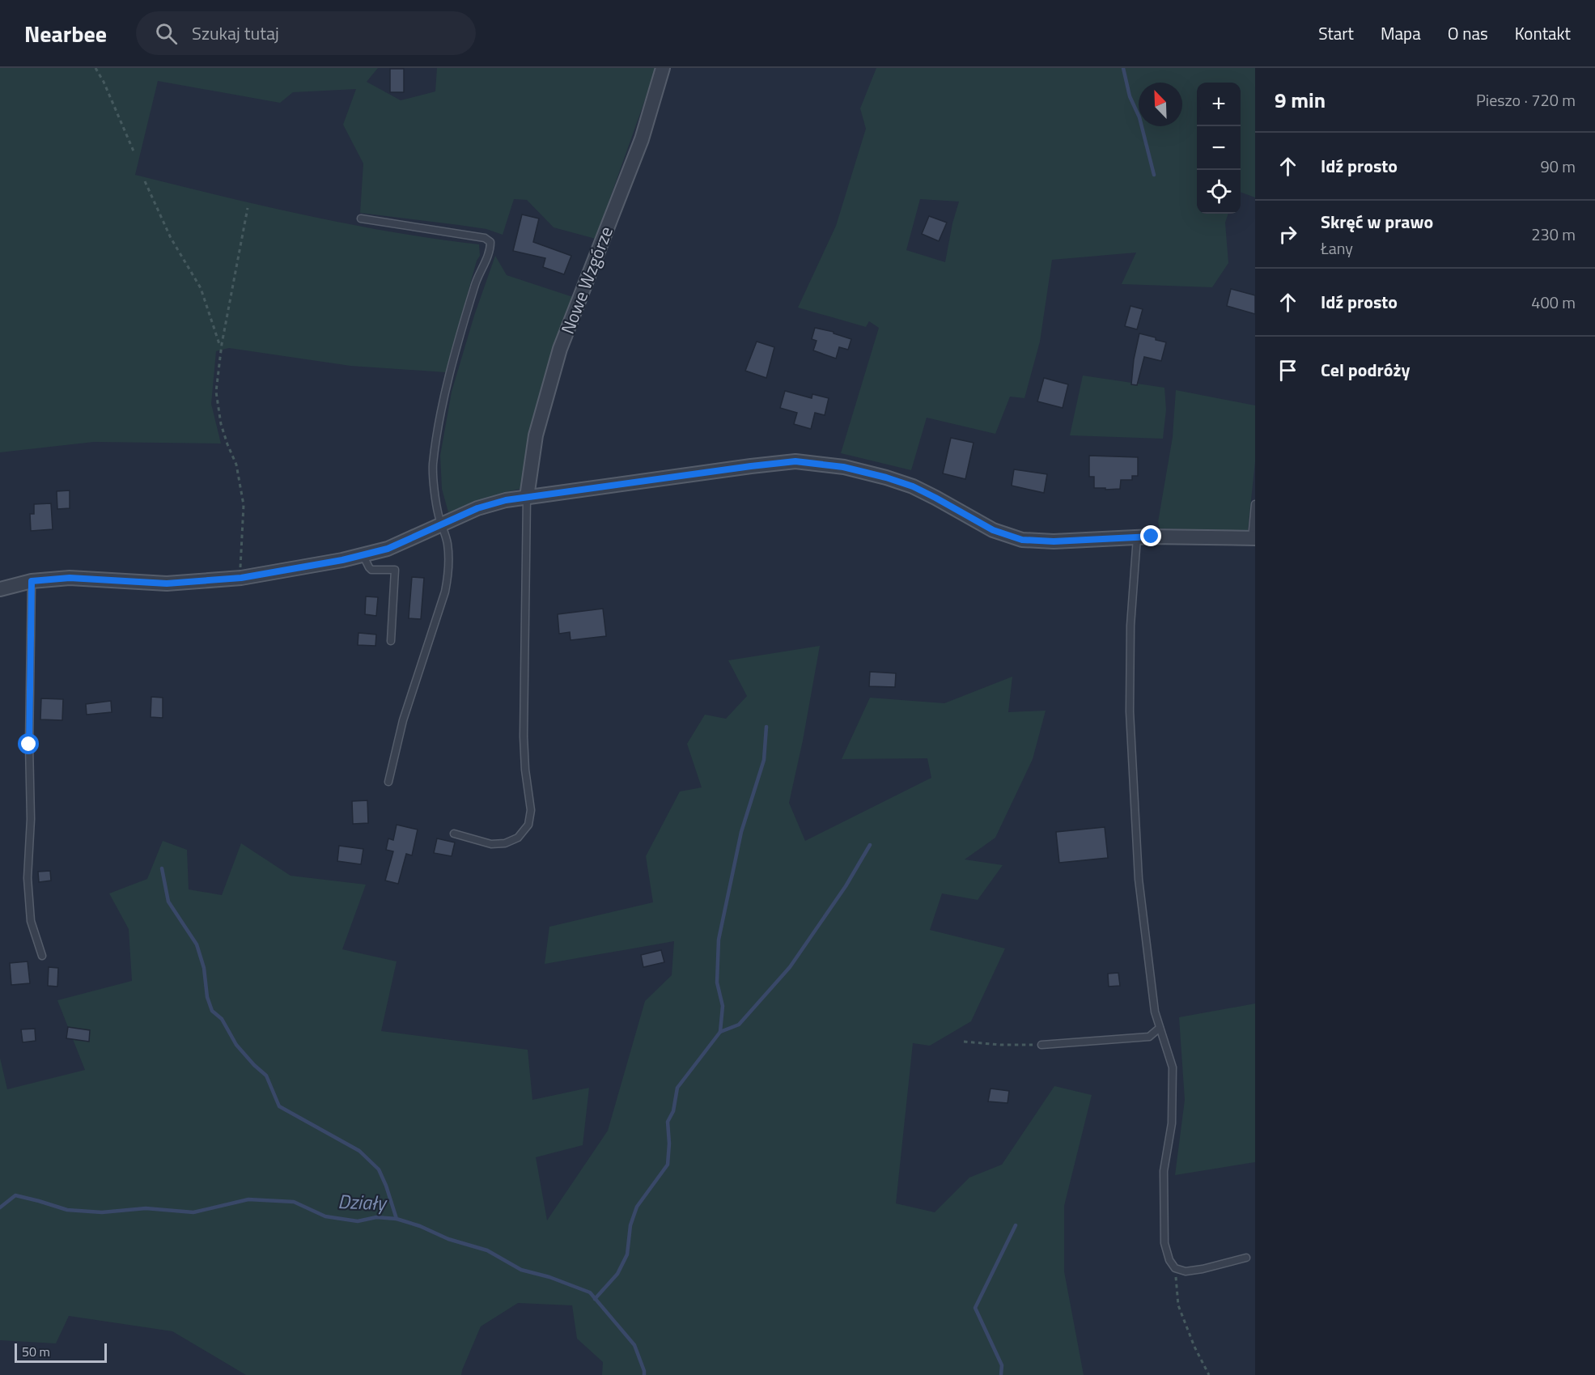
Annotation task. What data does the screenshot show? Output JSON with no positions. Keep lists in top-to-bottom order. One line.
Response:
{"streets":{"street":["Nowe Wzgórze"]},"water":["Działy"],"scale_bar":"50 m","north":"top left","page":{"header":"Nearbee","search":"Szukaj tutaj","nav":["Start","Mapa","O nas","Kontakt"],"heading":["9 min","Pieszo · 720 m"],"map_buttons":["+","−"],"list":[["Idź prosto","90 m"],["Skręć w prawo","Łany","230 m"],["Idź prosto","400 m"],"Cel podróży"],"scale":"50 m"}}
